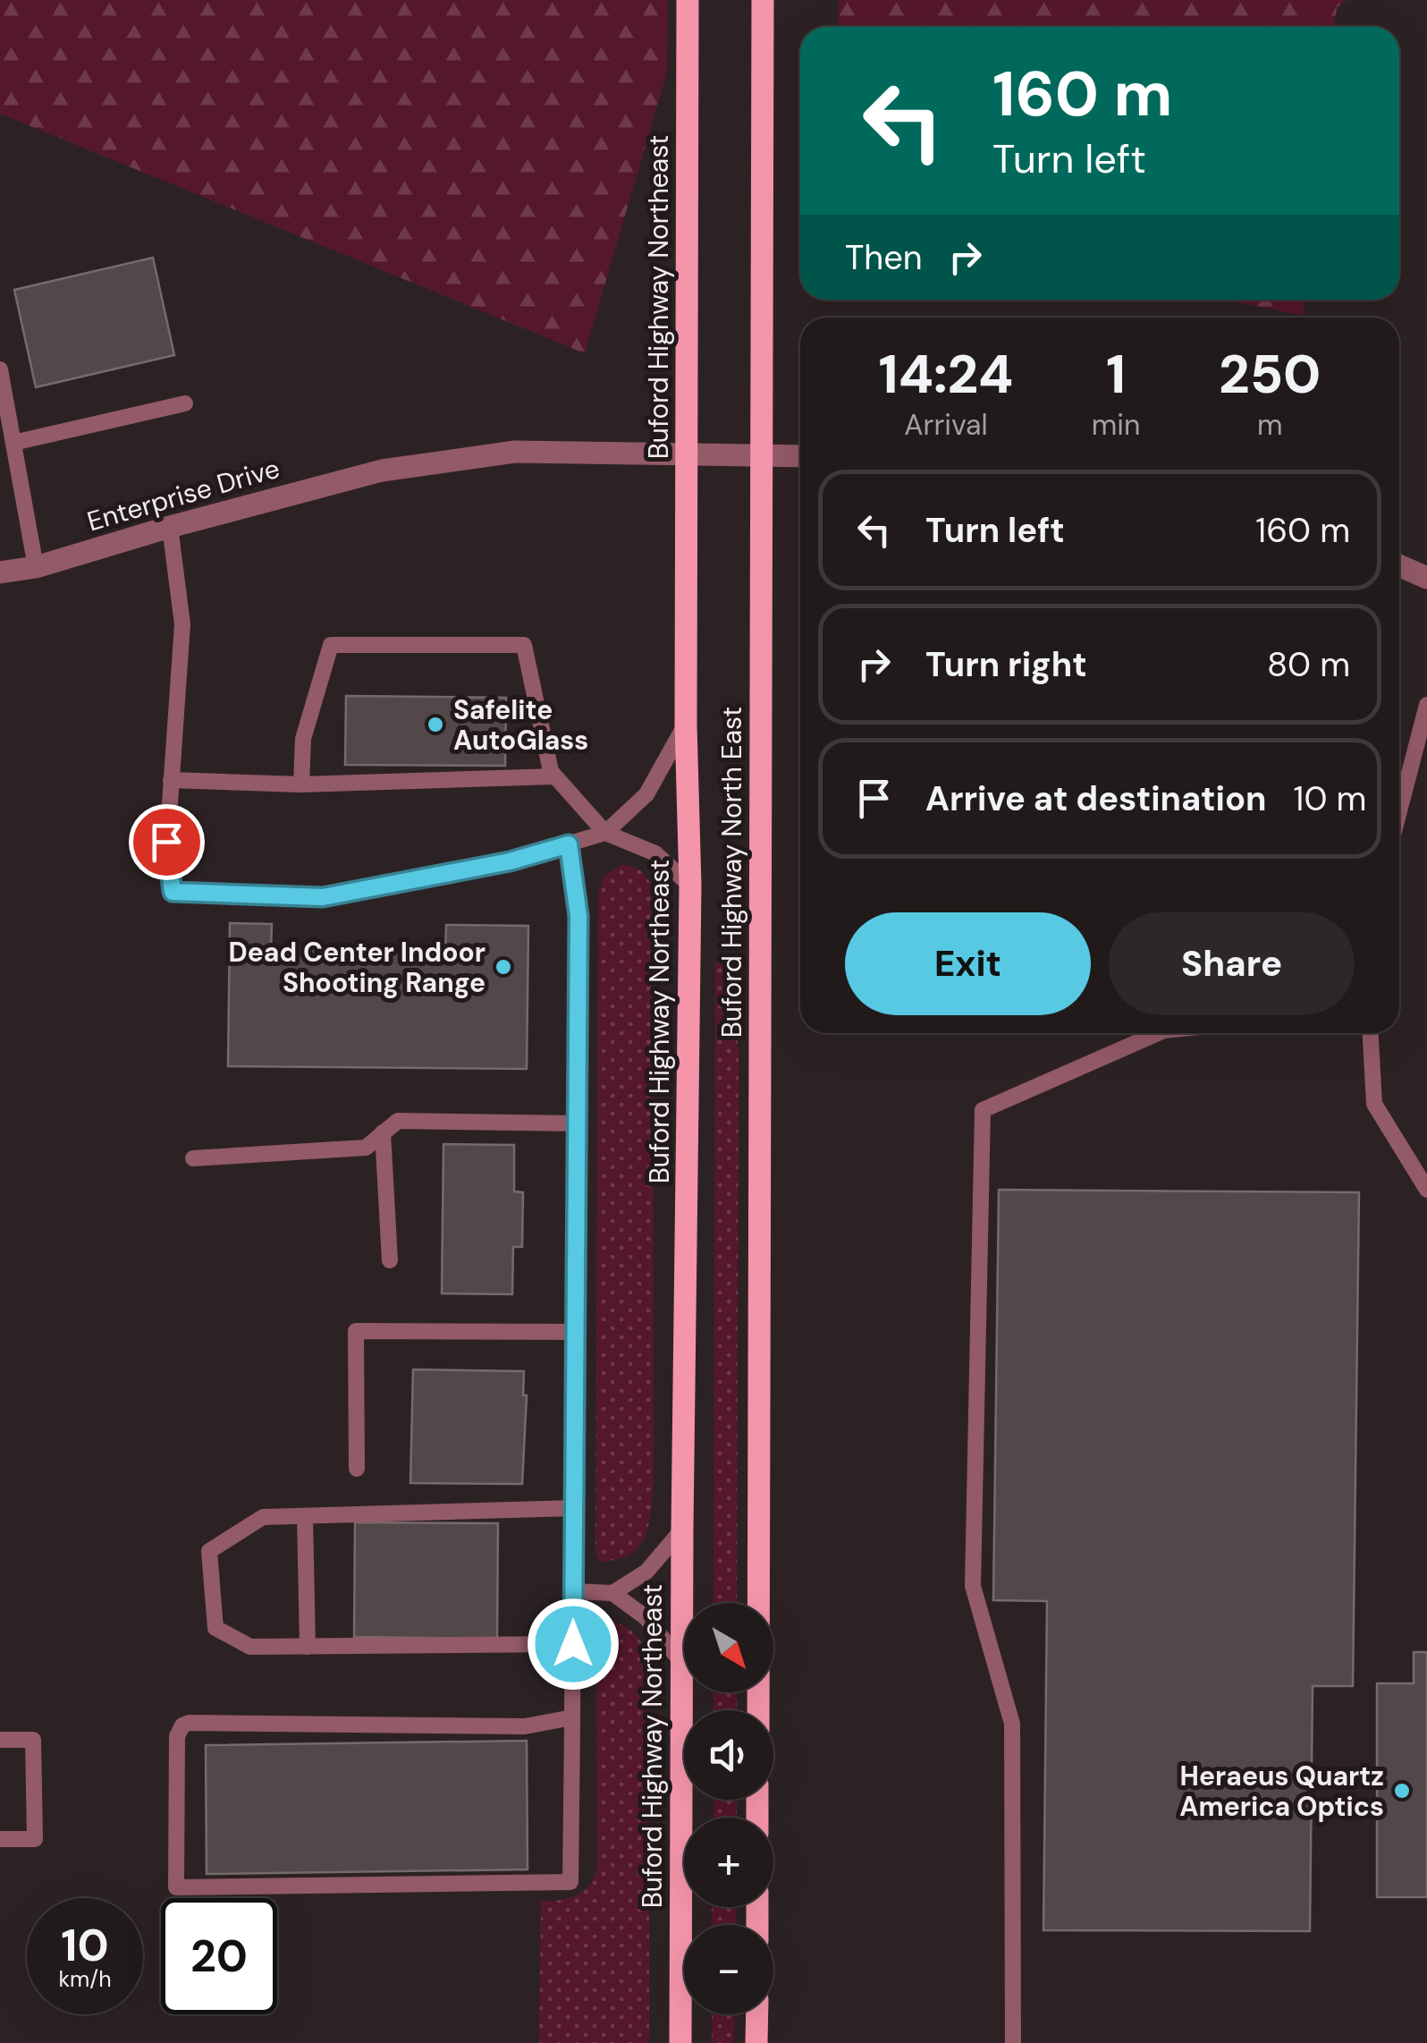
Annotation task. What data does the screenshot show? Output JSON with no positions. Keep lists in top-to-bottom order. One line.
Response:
{"streets":{"main road":["Buford Highway Northeast","Buford Highway North East"],"street":["Enterprise Drive"]},"crossings":[["Buford Highway Northeast","Enterprise Drive"],["Enterprise Drive","Buford Highway North East"]],"places":["Safelite AutoGlass","Dead Center Indoor Shooting Range","Heraeus Quartz America Optics"],"north":"bottom right","page":{"turn":["160 m","Turn left"],"then":"Then","eta":["14:24","Arrival","1","min","250","m"],"list":[{"name":"Turn left","value":"160 m"},{"name":"Turn right","value":"80 m"},{"name":"Arrive at destination","value":"10 m"}],"buttons":["Exit","Share"],"map_buttons":["+","−"],"speed":"10 km/h","limit":"20"}}
